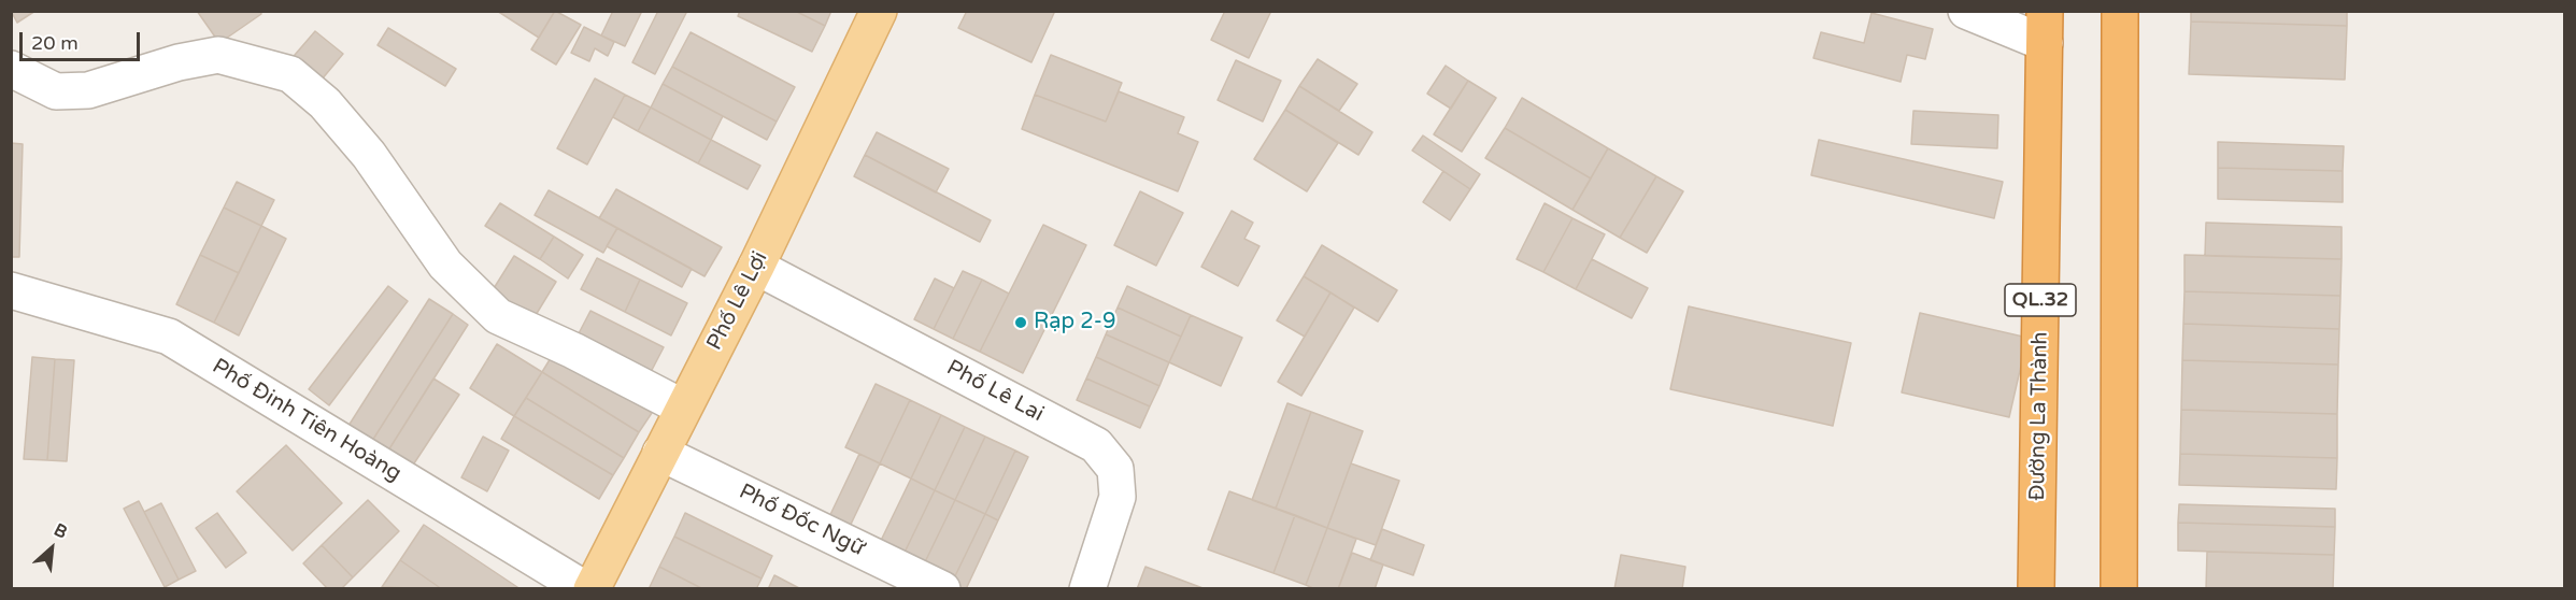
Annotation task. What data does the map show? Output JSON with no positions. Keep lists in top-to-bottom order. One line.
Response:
{"streets":{"highway":["QL.32","Đường La Thành"],"main road":["Phố Lê Lợi"],"street":["Phố Lê Lai","Phố Đinh Tiên Hoàng","Phố Đốc Ngữ"]},"crossings":[["Phố Lê Lợi","Phố Lê Lai"],["Phố Lê Lợi","Phố Đốc Ngữ"]],"places":["Rạp 2-9"],"scale_bar":"20 m","north":"top right"}
